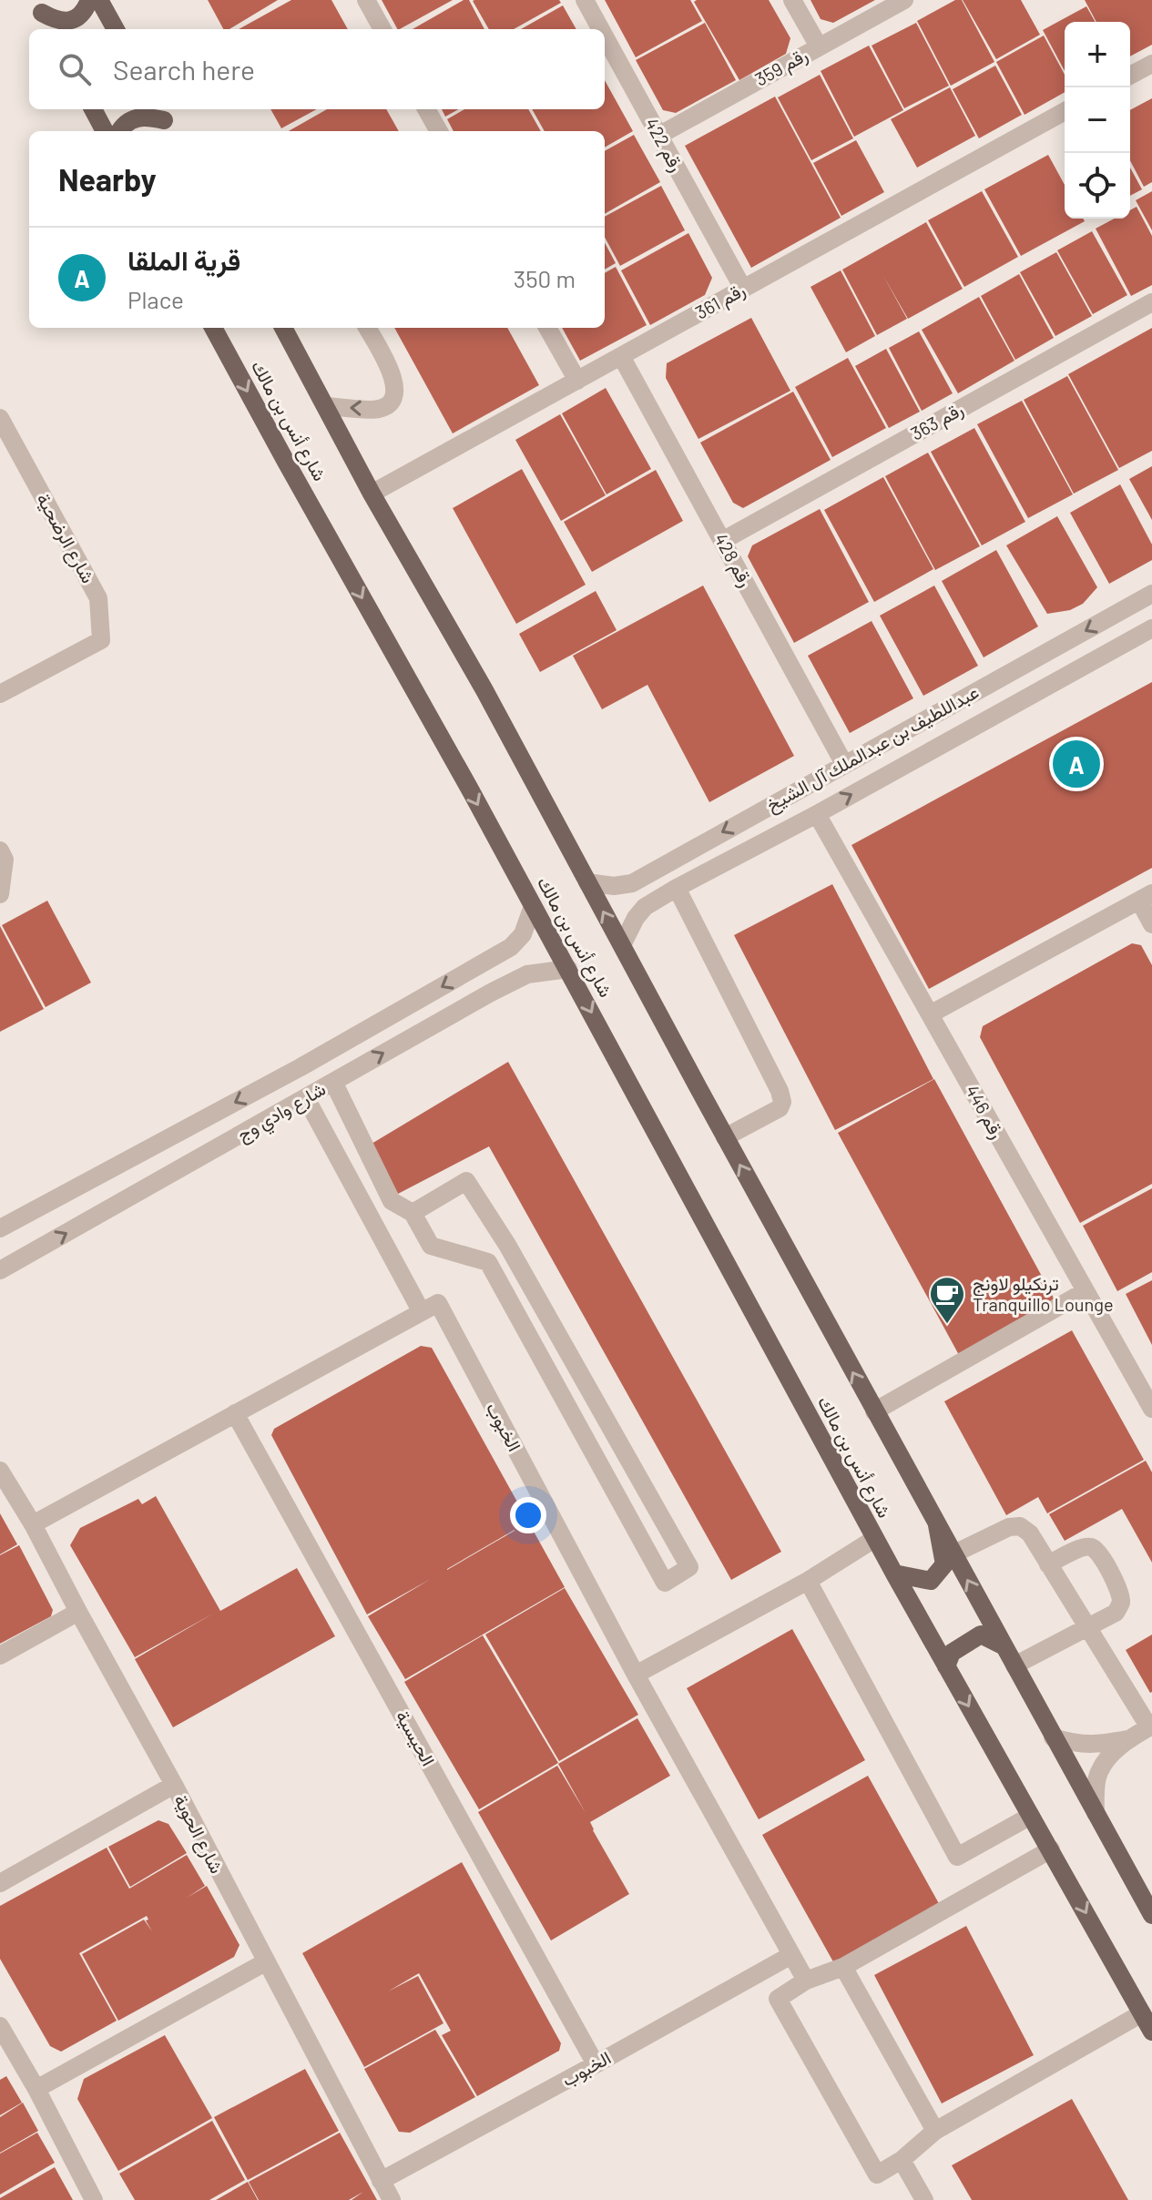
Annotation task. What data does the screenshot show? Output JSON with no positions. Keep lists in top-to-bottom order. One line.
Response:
{"streets":{"main road":["شارع أنس بن مالك"],"street":["رقم 359","رقم 422","رقم 361","رقم 363","شارع الرضحية","رقم 428","عبداللطيف بن عبدالملك آل الشيخ","شارع وادي وج","رقم 446","الخبوب","الحيسية","شارع الحوية"]},"crossings":[["رقم 359","رقم 422"],["رقم 422","رقم 361"],["رقم 361","شارع أنس بن مالك"],["رقم 361","رقم 428"],["شارع أنس بن مالك","عبداللطيف بن عبدالملك آل الشيخ"],["شارع أنس بن مالك","شارع وادي وج"],["رقم 363","رقم 428"],["رقم 428","عبداللطيف بن عبدالملك آل الشيخ"],["عبداللطيف بن عبدالملك آل الشيخ","رقم 446"],["الخبوب","الحيسية"],["الخبوب","شارع الحوية"]],"places":{"cafe":["ترنكيلو لاونج Tranquillo Lounge"]},"page":{"map_buttons":["+","−"],"search":"Search here","heading":"Nearby","list":[{"mark":"A","name":"قرية الملقا","note":"Place","value":"350 m"}],"pins":"A"}}
